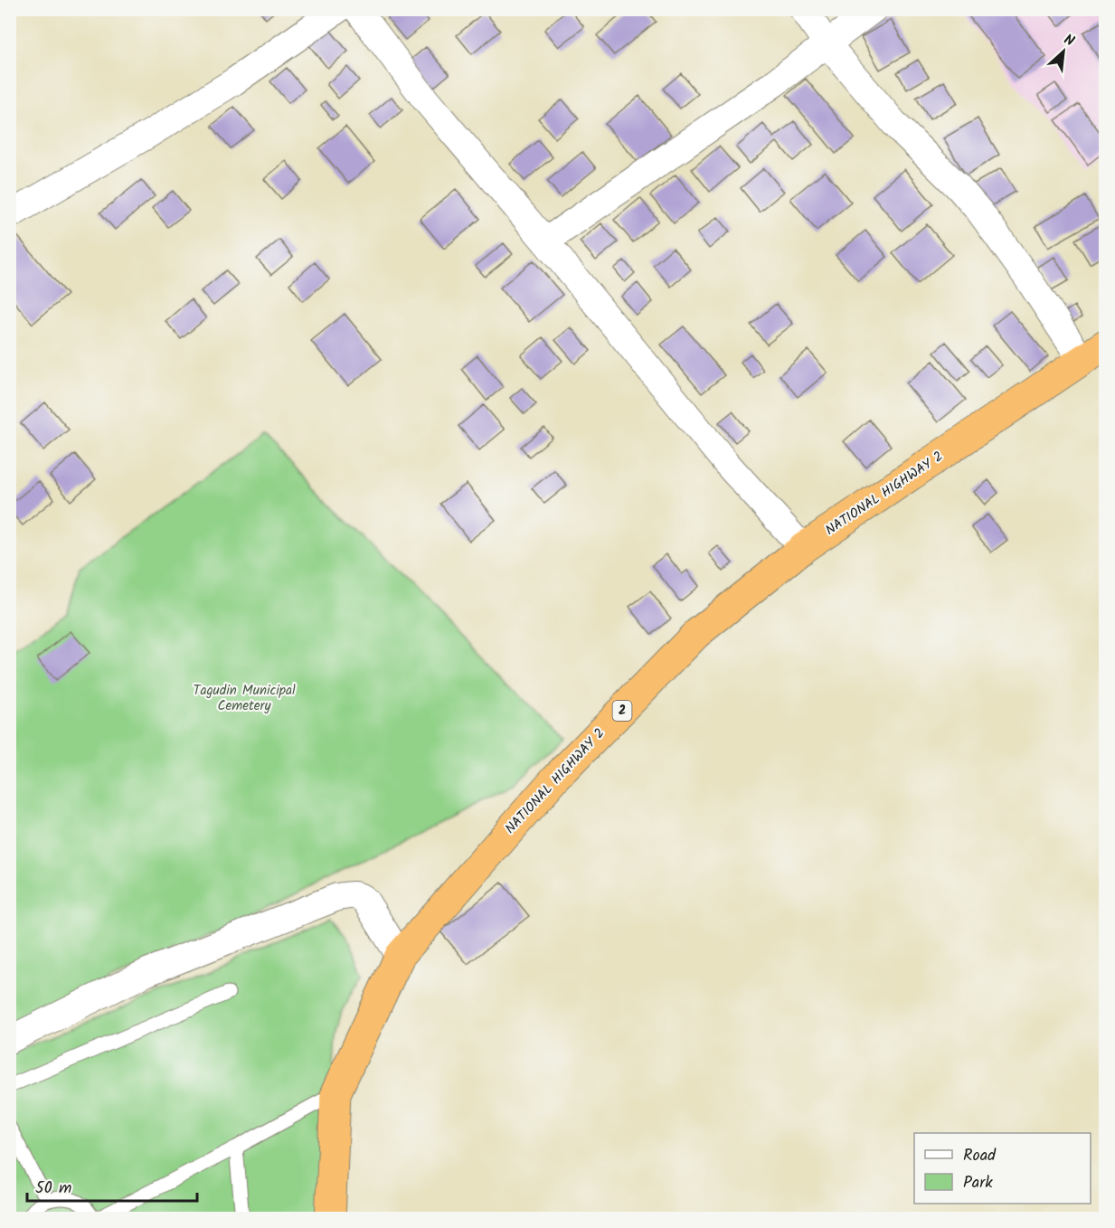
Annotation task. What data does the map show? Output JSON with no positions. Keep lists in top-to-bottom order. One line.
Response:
{"streets":{"highway":["NATIONAL HIGHWAY 2","2"]},"parks":["Tagudin Municipal Cemetery"],"legend":["Road","Park"],"scale_bar":"50 m","north":"top right"}
